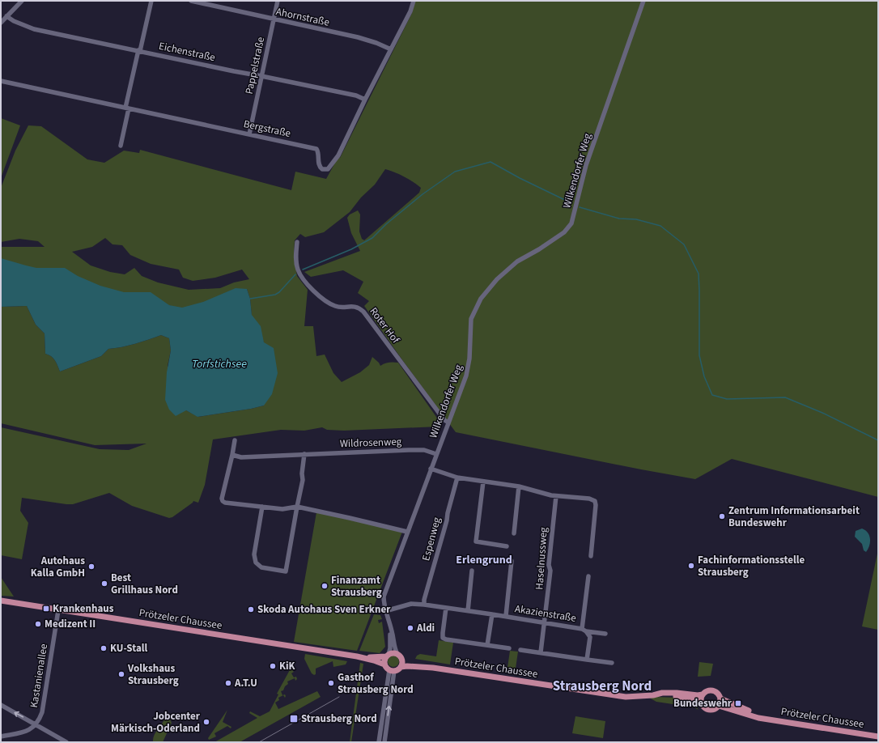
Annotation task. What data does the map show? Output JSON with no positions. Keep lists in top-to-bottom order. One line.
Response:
{"streets":{"main road":["Prötzeler Chaussee"],"street":["Ahornstraße","Eichenstraße","Pappelstraße","Bergstraße","Wilkendorfer Weg","Roter Hof","Wildrosenweg","Espenweg","Haselnussweg","Akazienstraße","Kastanienallee"]},"crossings":[["Ahornstraße","Pappelstraße"],["Ahornstraße","Bergstraße"],["Eichenstraße","Pappelstraße"],["Eichenstraße","Bergstraße"],["Pappelstraße","Bergstraße"],["Wilkendorfer Weg","Roter Hof"],["Wilkendorfer Weg","Wildrosenweg"],["Wilkendorfer Weg","Akazienstraße"],["Wilkendorfer Weg","Prötzeler Chaussee"],["Espenweg","Akazienstraße"],["Haselnussweg","Akazienstraße"],["Prötzeler Chaussee","Kastanienallee"]],"districts":["Erlengrund","Strausberg Nord"],"water":["Torfstichsee"],"places":{"other":["Zentrum Informationsarbeit Bundeswehr","Fachinformationsstelle Strausberg","Autohaus Kalla GmbH","Best Grillhaus Nord","Finanzamt Strausberg","Skoda Autohaus Sven Erkner","Medizent II","Aldi","KU-Stall","KiK","Volkshaus Strausberg","A.T.U","Gasthof Strausberg Nord","Jobcenter Märkisch-Oderland"],"transit":["Krankenhaus","Bundeswehr","Strausberg Nord"]}}
